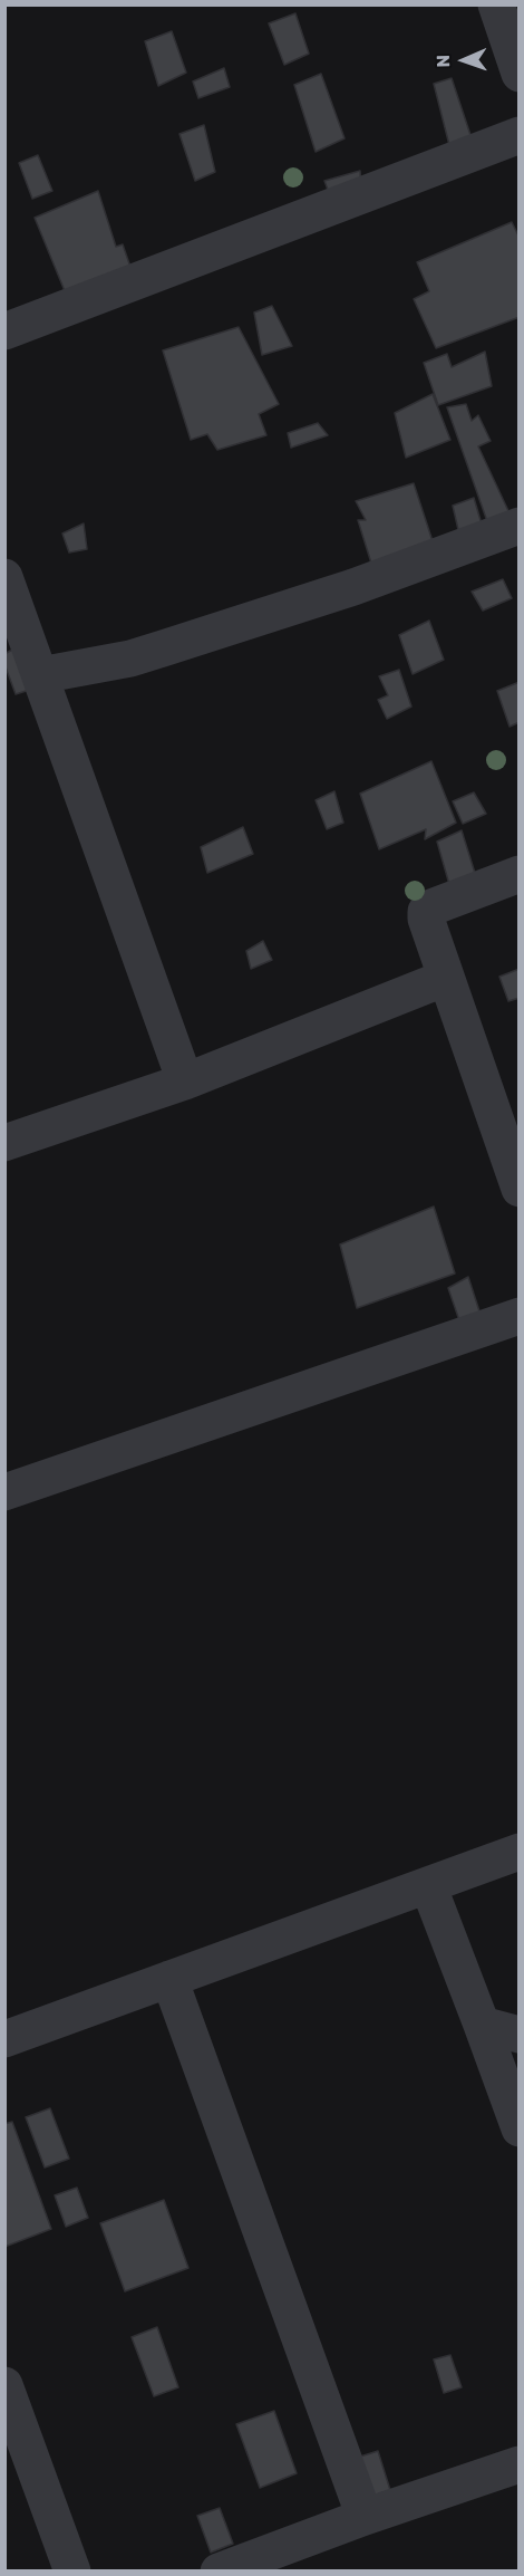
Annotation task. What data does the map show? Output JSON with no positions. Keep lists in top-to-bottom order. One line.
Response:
{"north":"left"}
